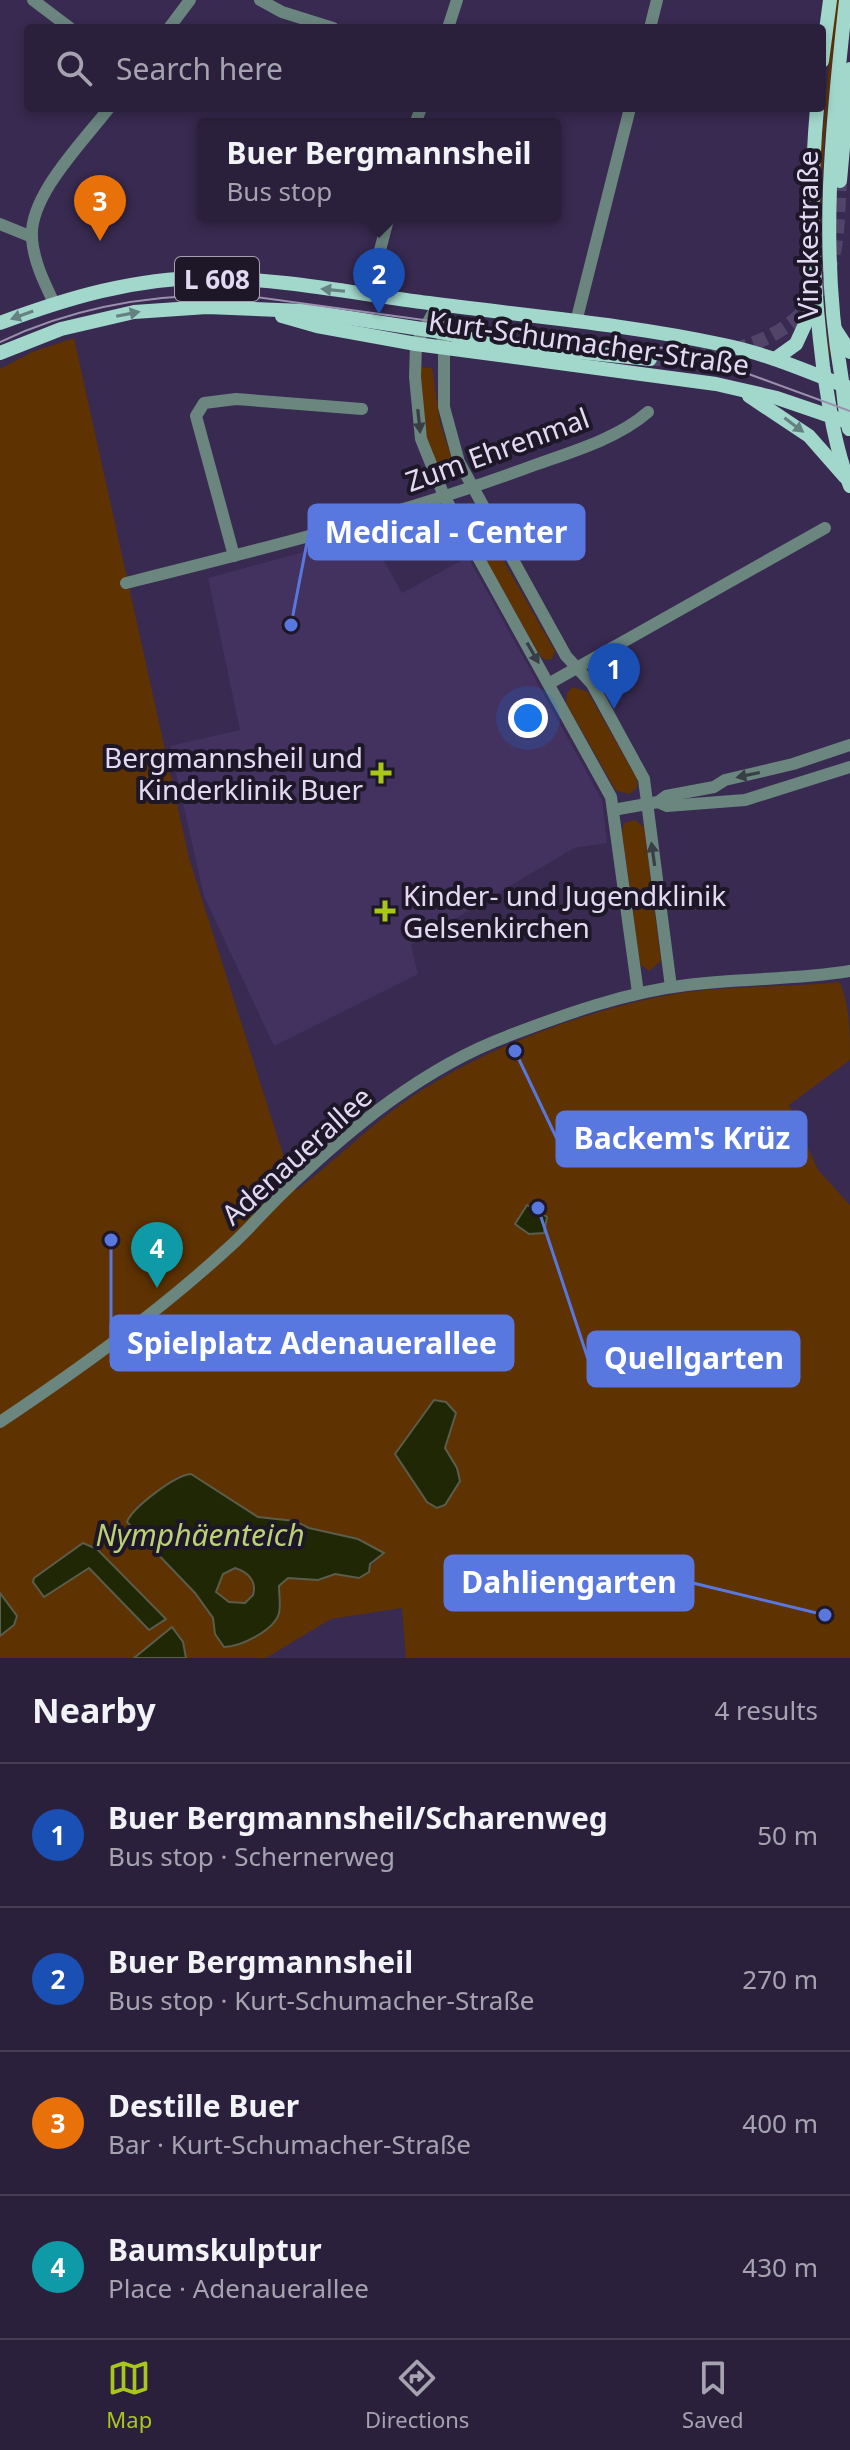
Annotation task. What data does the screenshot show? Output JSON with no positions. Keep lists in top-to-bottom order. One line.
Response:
{"streets":{"main road":["Vinckestraße","L 608","Kurt-Schumacher-Straße"],"street":["Zum Ehrenmal","Adenauerallee"]},"crossings":[["Vinckestraße","Kurt-Schumacher-Straße"]],"water":["Nymphäenteich"],"places":{"other":["Medical - Center","Backem's Krüz","Quellgarten","Spielplatz Adenauerallee","Dahliengarten"],"health":["Bergmannsheil und Kinderklinik Buer","Kinder- und Jugendklinik Gelsenkirchen"]},"page":{"search":"Search here","popup":["Buer Bergmannsheil","Bus stop"],"pins":["3","2","1","4"],"heading":["Nearby","4 results"],"list":[{"mark":"1","name":"Buer Bergmannsheil/Scharenweg","note":"Bus stop · Schernerweg","value":"50 m"},{"mark":"2","name":"Buer Bergmannsheil","note":"Bus stop · Kurt-Schumacher-Straße","value":"270 m"},{"mark":"3","name":"Destille Buer","note":"Bar · Kurt-Schumacher-Straße","value":"400 m"},{"mark":"4","name":"Baumskulptur","note":"Place · Adenauerallee","value":"430 m"}],"nav":["Map","Directions","Saved"]}}
